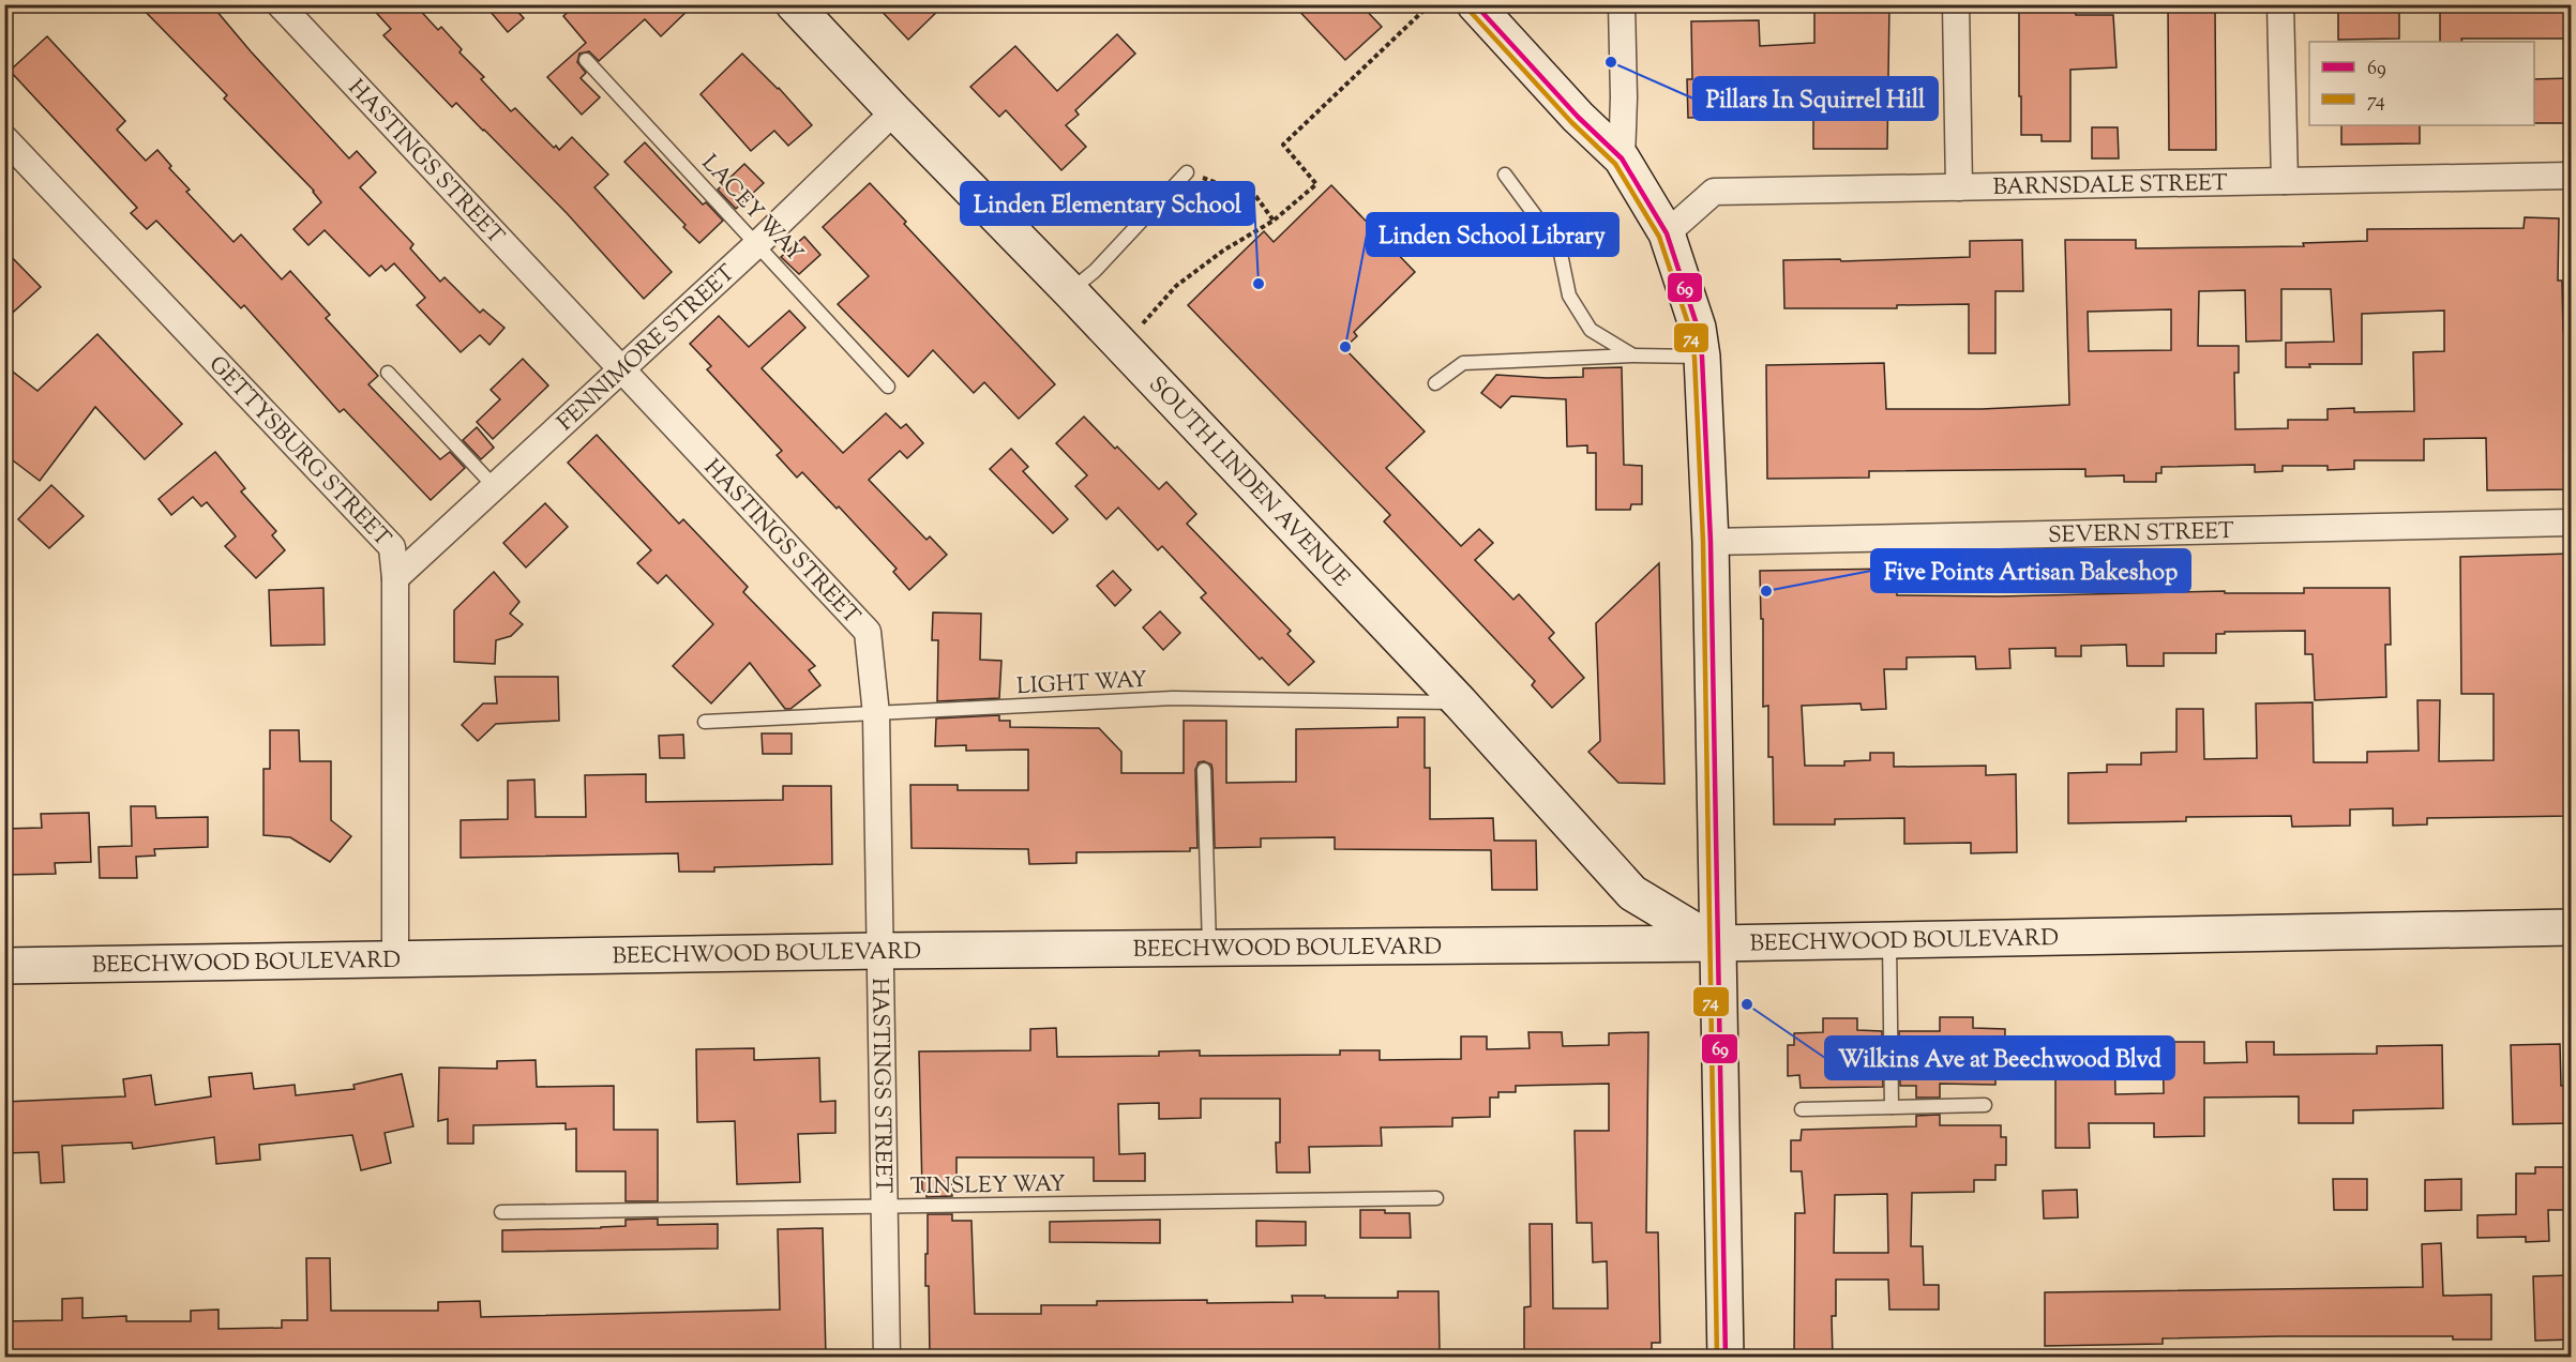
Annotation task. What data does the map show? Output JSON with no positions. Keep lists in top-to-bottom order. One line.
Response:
{"streets":{"main road":["SOUTH LINDEN AVENUE","BEECHWOOD BOULEVARD"],"street":["HASTINGS STREET","BARNSDALE STREET","FENNIMORE STREET","GETTYSBURG STREET","SEVERN STREET"],"lane":["LACEY WAY","LIGHT WAY","TINSLEY WAY"]},"crossings":[["HASTINGS STREET","FENNIMORE STREET"],["HASTINGS STREET","LIGHT WAY"],["HASTINGS STREET","BEECHWOOD BOULEVARD"],["HASTINGS STREET","TINSLEY WAY"],["LACEY WAY","FENNIMORE STREET"],["FENNIMORE STREET","GETTYSBURG STREET"],["FENNIMORE STREET","SOUTH LINDEN AVENUE"],["GETTYSBURG STREET","BEECHWOOD BOULEVARD"],["SOUTH LINDEN AVENUE","LIGHT WAY"],["SOUTH LINDEN AVENUE","BEECHWOOD BOULEVARD"]],"places":["Pillars In Squirrel Hill","Linden Elementary School","Linden School Library","Five Points Artisan Bakeshop","Wilkins Ave at Beechwood Blvd"],"lines":["transit line 69","transit line 74"],"legend":["69","74"]}
